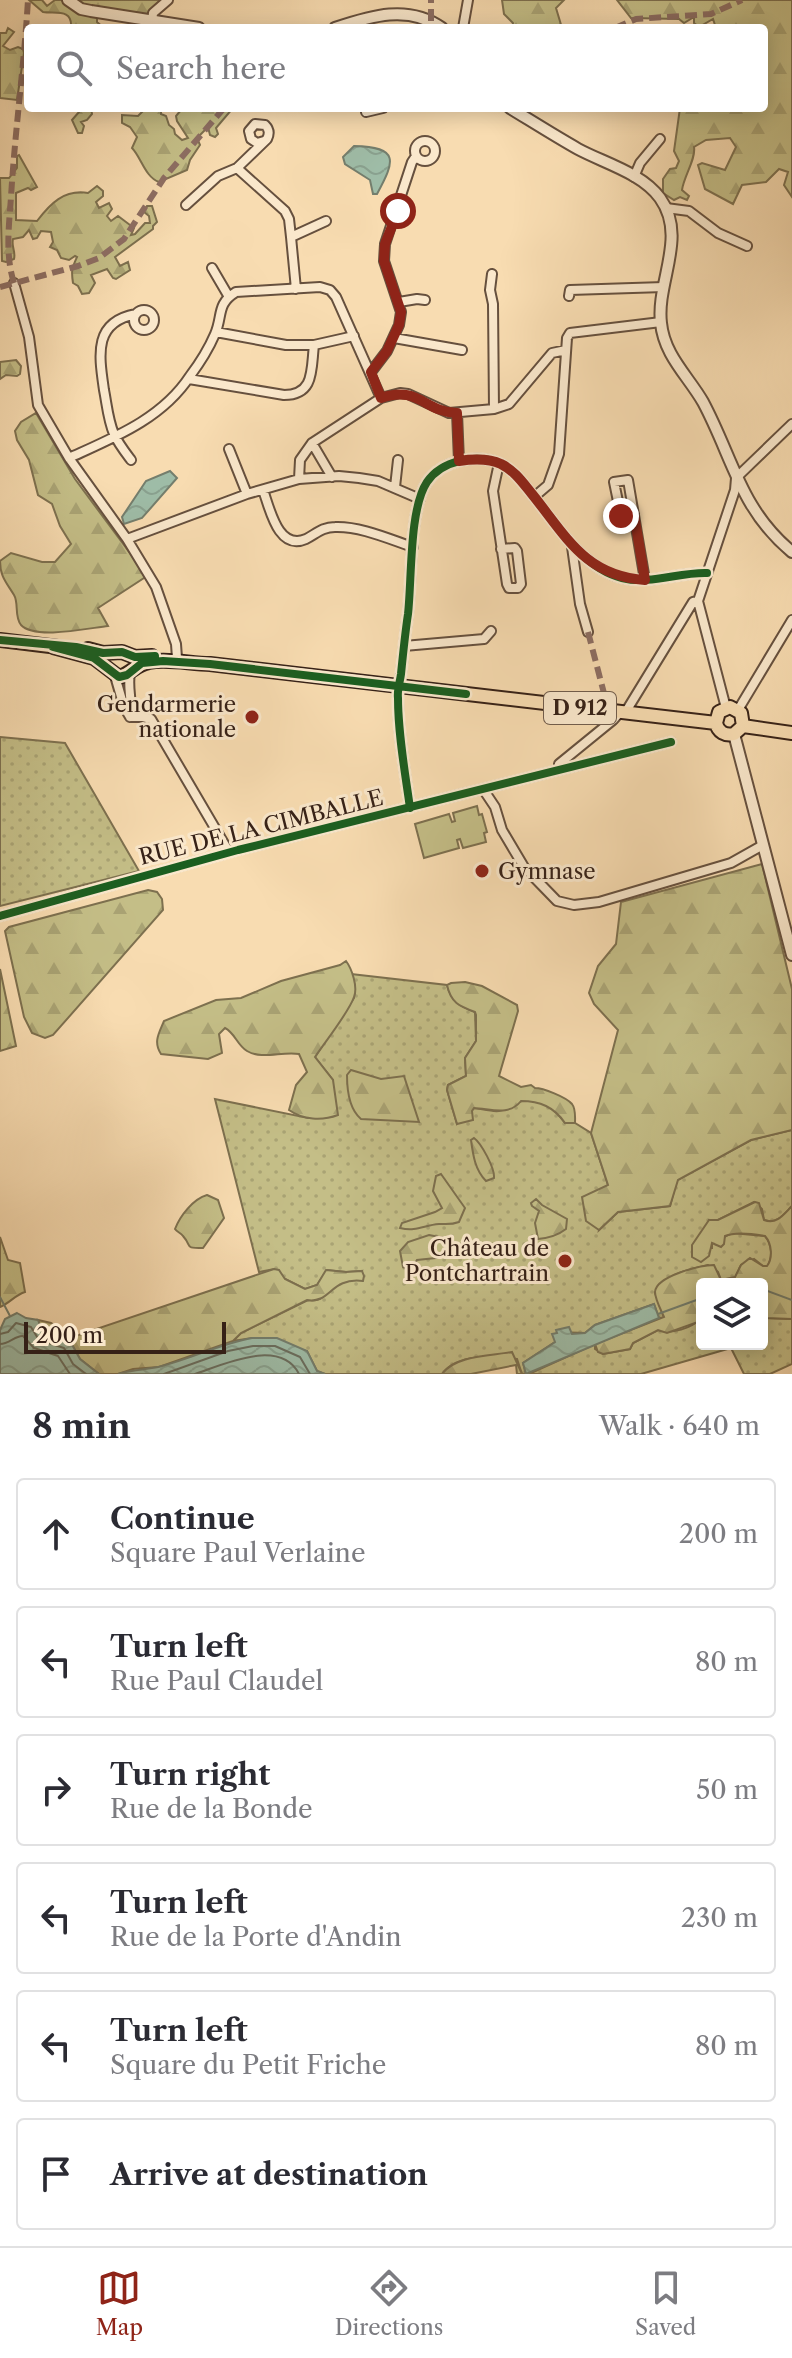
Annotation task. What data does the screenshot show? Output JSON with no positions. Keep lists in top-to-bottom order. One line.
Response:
{"streets":{"main road":["D 912"],"street":["RUE DE LA CIMBALLE"]},"places":["Gendarmerie nationale","Gymnase","Château de Pontchartrain"],"scale_bar":"200 m","page":{"search":"Search here","scale":"200 m","heading":["8 min","Walk · 640 m"],"list":[["Continue","Square Paul Verlaine","200 m"],["Turn left","Rue Paul Claudel","80 m"],["Turn right","Rue de la Bonde","50 m"],["Turn left","Rue de la Porte d'Andin","230 m"],["Turn left","Square du Petit Friche","80 m"],"Arrive at destination"],"nav":["Map","Directions","Saved"]}}
